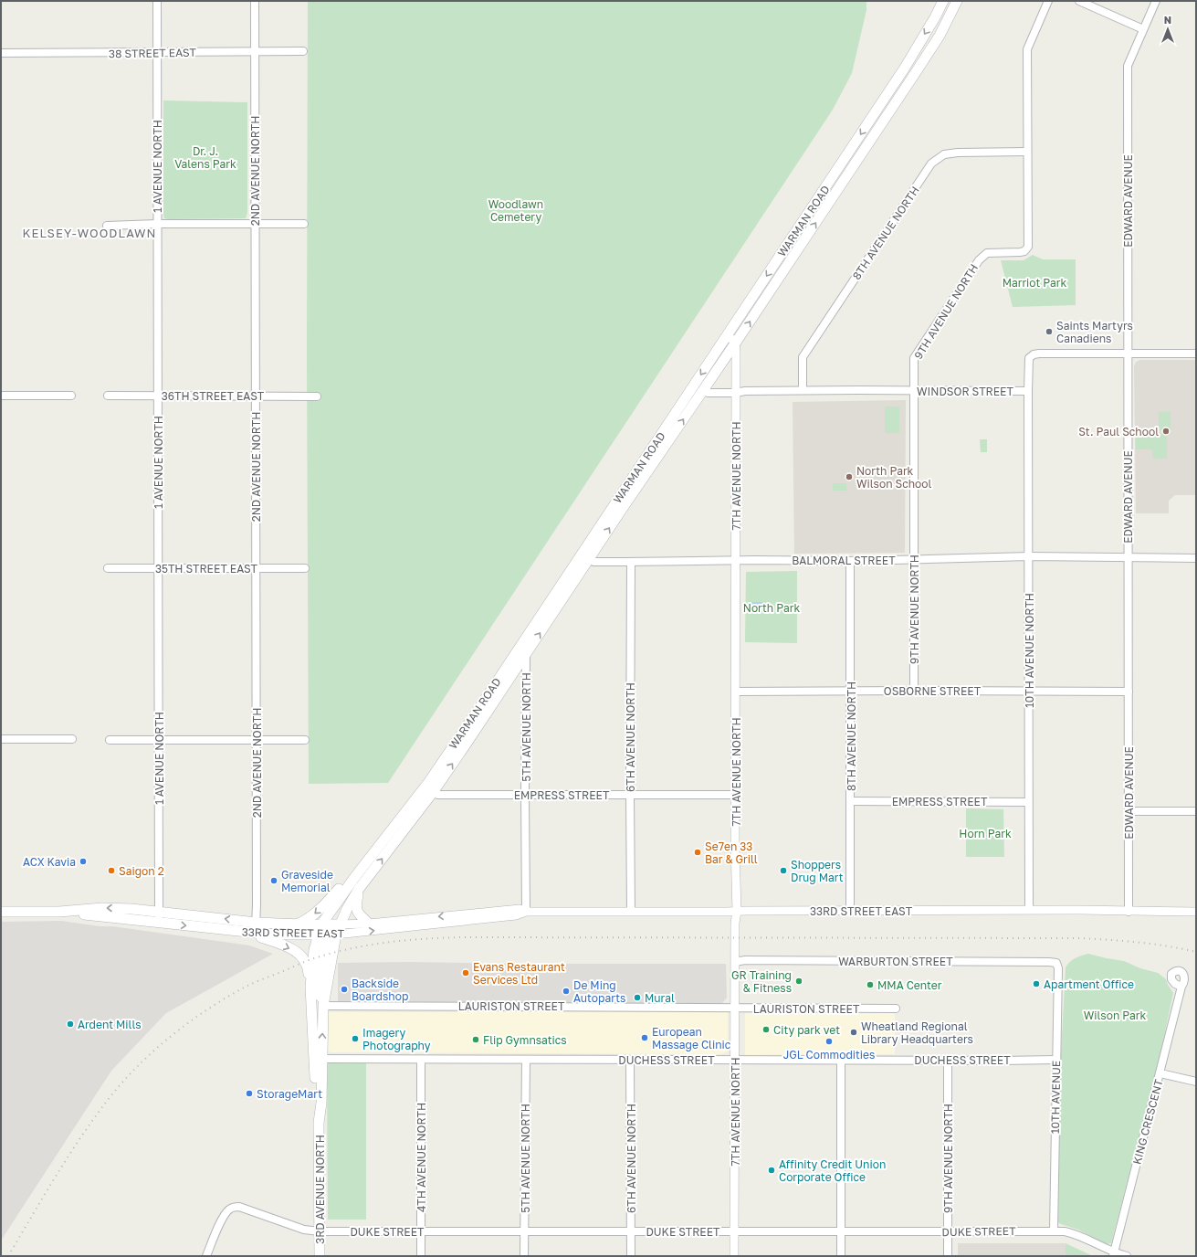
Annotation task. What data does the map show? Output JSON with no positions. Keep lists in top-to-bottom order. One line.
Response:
{"streets":{"main road":["WARMAN ROAD","33RD STREET EAST","3RD AVENUE NORTH"],"street":["38 STREET EAST","1 AVENUE NORTH","2ND AVENUE NORTH","EDWARD AVENUE","8TH AVENUE NORTH","9TH AVENUE NORTH","WINDSOR STREET","36TH STREET EAST","7TH AVENUE NORTH","BALMORAL STREET","35TH STREET EAST","10TH AVENUE NORTH","OSBORNE STREET","5TH AVENUE NORTH","6TH AVENUE NORTH","EMPRESS STREET","WARBURTON STREET","LAURISTON STREET","DUCHESS STREET","10TH AVENUE","KING CRESCENT","4TH AVENUE NORTH","DUKE STREET"]},"crossings":[["38 STREET EAST","1 AVENUE NORTH"],["38 STREET EAST","2ND AVENUE NORTH"],["1 AVENUE NORTH","36TH STREET EAST"],["1 AVENUE NORTH","35TH STREET EAST"],["1 AVENUE NORTH","33RD STREET EAST"],["2ND AVENUE NORTH","36TH STREET EAST"],["2ND AVENUE NORTH","35TH STREET EAST"],["2ND AVENUE NORTH","33RD STREET EAST"],["EDWARD AVENUE","WINDSOR STREET"],["EDWARD AVENUE","BALMORAL STREET"],["EDWARD AVENUE","OSBORNE STREET"],["EDWARD AVENUE","33RD STREET EAST"],["WARMAN ROAD","WINDSOR STREET"],["WARMAN ROAD","7TH AVENUE NORTH"],["WARMAN ROAD","BALMORAL STREET"],["WARMAN ROAD","5TH AVENUE NORTH"],["WARMAN ROAD","EMPRESS STREET"],["WARMAN ROAD","33RD STREET EAST"],["WARMAN ROAD","3RD AVENUE NORTH"],["8TH AVENUE NORTH","9TH AVENUE NORTH"],["8TH AVENUE NORTH","WINDSOR STREET"],["8TH AVENUE NORTH","BALMORAL STREET"],["8TH AVENUE NORTH","OSBORNE STREET"],["8TH AVENUE NORTH","EMPRESS STREET"],["8TH AVENUE NORTH","33RD STREET EAST"],["9TH AVENUE NORTH","WINDSOR STREET"],["9TH AVENUE NORTH","BALMORAL STREET"],["9TH AVENUE NORTH","OSBORNE STREET"],["9TH AVENUE NORTH","DUCHESS STREET"],["9TH AVENUE NORTH","DUKE STREET"],["WINDSOR STREET","7TH AVENUE NORTH"],["WINDSOR STREET","10TH AVENUE NORTH"],["7TH AVENUE NORTH","BALMORAL STREET"],["7TH AVENUE NORTH","OSBORNE STREET"],["7TH AVENUE NORTH","EMPRESS STREET"],["7TH AVENUE NORTH","33RD STREET EAST"],["7TH AVENUE NORTH","WARBURTON STREET"],["7TH AVENUE NORTH","LAURISTON STREET"],["7TH AVENUE NORTH","DUCHESS STREET"],["7TH AVENUE NORTH","DUKE STREET"],["BALMORAL STREET","10TH AVENUE NORTH"],["BALMORAL STREET","6TH AVENUE NORTH"],["10TH AVENUE NORTH","OSBORNE STREET"],["10TH AVENUE NORTH","EMPRESS STREET"],["10TH AVENUE NORTH","33RD STREET EAST"],["5TH AVENUE NORTH","EMPRESS STREET"],["5TH AVENUE NORTH","33RD STREET EAST"],["5TH AVENUE NORTH","DUCHESS STREET"],["5TH AVENUE NORTH","DUKE STREET"],["6TH AVENUE NORTH","EMPRESS STREET"],["6TH AVENUE NORTH","33RD STREET EAST"],["6TH AVENUE NORTH","DUCHESS STREET"],["6TH AVENUE NORTH","DUKE STREET"],["33RD STREET EAST","3RD AVENUE NORTH"],["WARBURTON STREET","10TH AVENUE"],["LAURISTON STREET","3RD AVENUE NORTH"],["DUCHESS STREET","10TH AVENUE"],["DUCHESS STREET","4TH AVENUE NORTH"],["DUCHESS STREET","3RD AVENUE NORTH"],["10TH AVENUE","DUKE STREET"],["KING CRESCENT","DUKE STREET"],["4TH AVENUE NORTH","DUKE STREET"],["3RD AVENUE NORTH","DUKE STREET"]],"districts":["KELSEY-WOODLAWN"],"parks":["Dr. J. Valens Park","Woodlawn Cemetery","Marriot Park","North Park","Horn Park","Wilson Park"],"places":["Saints Martyrs Canadiens","St. Paul School","North Park Wilson School","Se7en 33 Bar & Grill","ACX Kavia","Saigon 2","Shoppers Drug Mart","Graveside Memorial","Evans Restaurant Services Ltd","GR Training & Fitness","Apartment Office","MMA Center","Backside Boardshop","De Ming Autoparts","Mural","Ardent Mills","City park vet","Wheatland Regional Library Headquarters","European Massage Clinic","Imagery Photography","Flip Gymnsatics","JGL Commodities","StorageMart","Affinity Credit Union Corporate Office"],"north":"top"}
